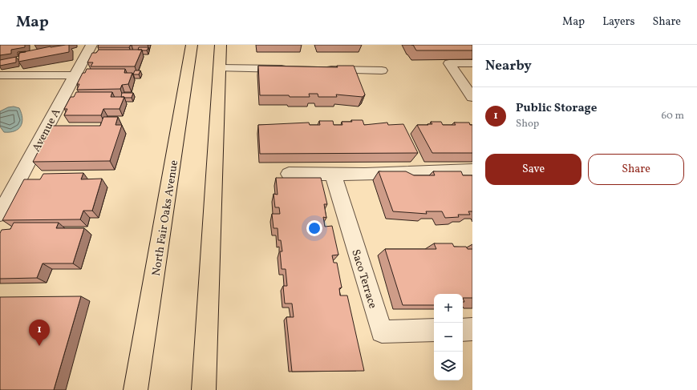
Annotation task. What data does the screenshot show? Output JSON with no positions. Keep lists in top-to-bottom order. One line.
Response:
{"streets":{"main road":["North Fair Oaks Avenue"],"lane":["Avenue A","Saco Terrace"]},"page":{"header":"Map","nav":["Map","Layers","Share"],"heading":"Nearby","list":[{"mark":"1","name":"Public Storage","note":"Shop","value":"60 m"}],"buttons":["Save","Share"],"map_buttons":["+","−"],"pins":"1"}}
